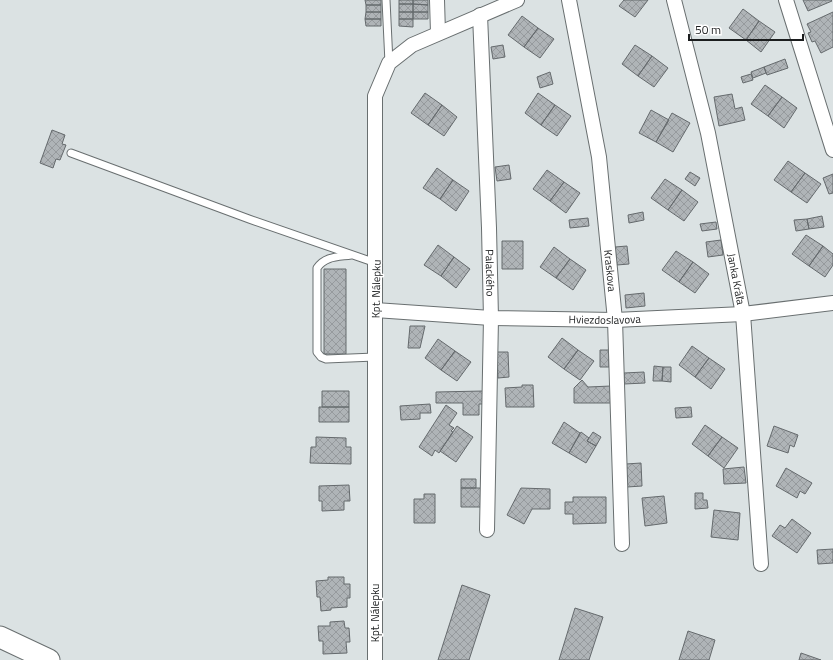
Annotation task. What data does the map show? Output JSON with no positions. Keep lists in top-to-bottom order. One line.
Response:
{"streets":{"street":["Kraskova","Palackého","Janka Kráľa","Kpt. Nálepku","Hviezdoslavova"]},"crossings":[["Kraskova","Hviezdoslavova"],["Palackého","Hviezdoslavova"],["Janka Kráľa","Hviezdoslavova"],["Kpt. Nálepku","Hviezdoslavova"]],"scale_bar":"50 m"}
